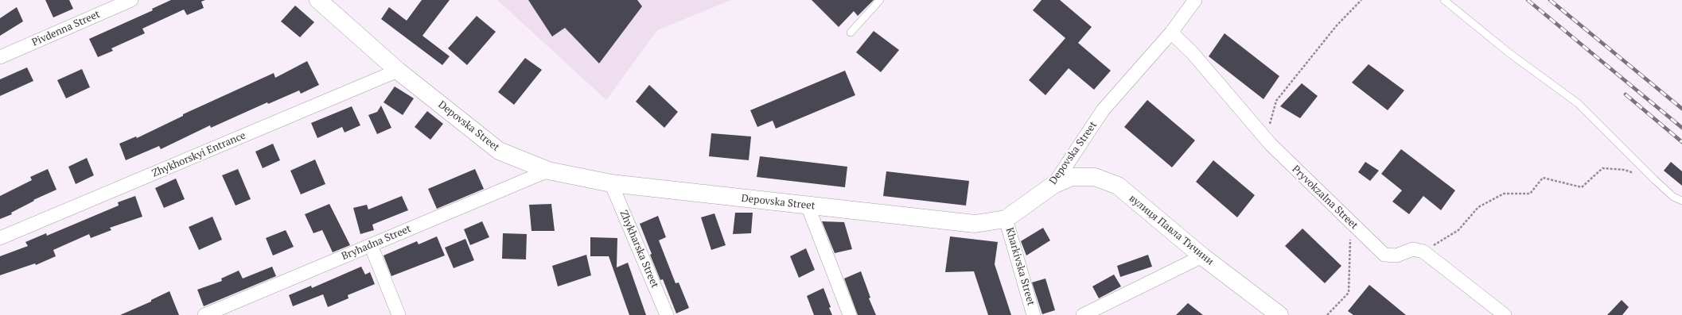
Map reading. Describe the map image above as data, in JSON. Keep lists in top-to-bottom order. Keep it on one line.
{"streets":{"main road":["Depovska Street","вулиця Павла Тичини"],"street":["Pivdenna Street","Zhykhorskyi Entrance","Pryvokzalna Street","Bryhadna Street","Zhykharska Street","Kharkivska Street"]},"crossings":[["Depovska Street","Zhykhorskyi Entrance"],["Depovska Street","Pryvokzalna Street"],["Depovska Street","вулиця Павла Тичини"],["Depovska Street","Bryhadna Street"],["Depovska Street","Zhykharska Street"],["Depovska Street","Kharkivska Street"]]}
